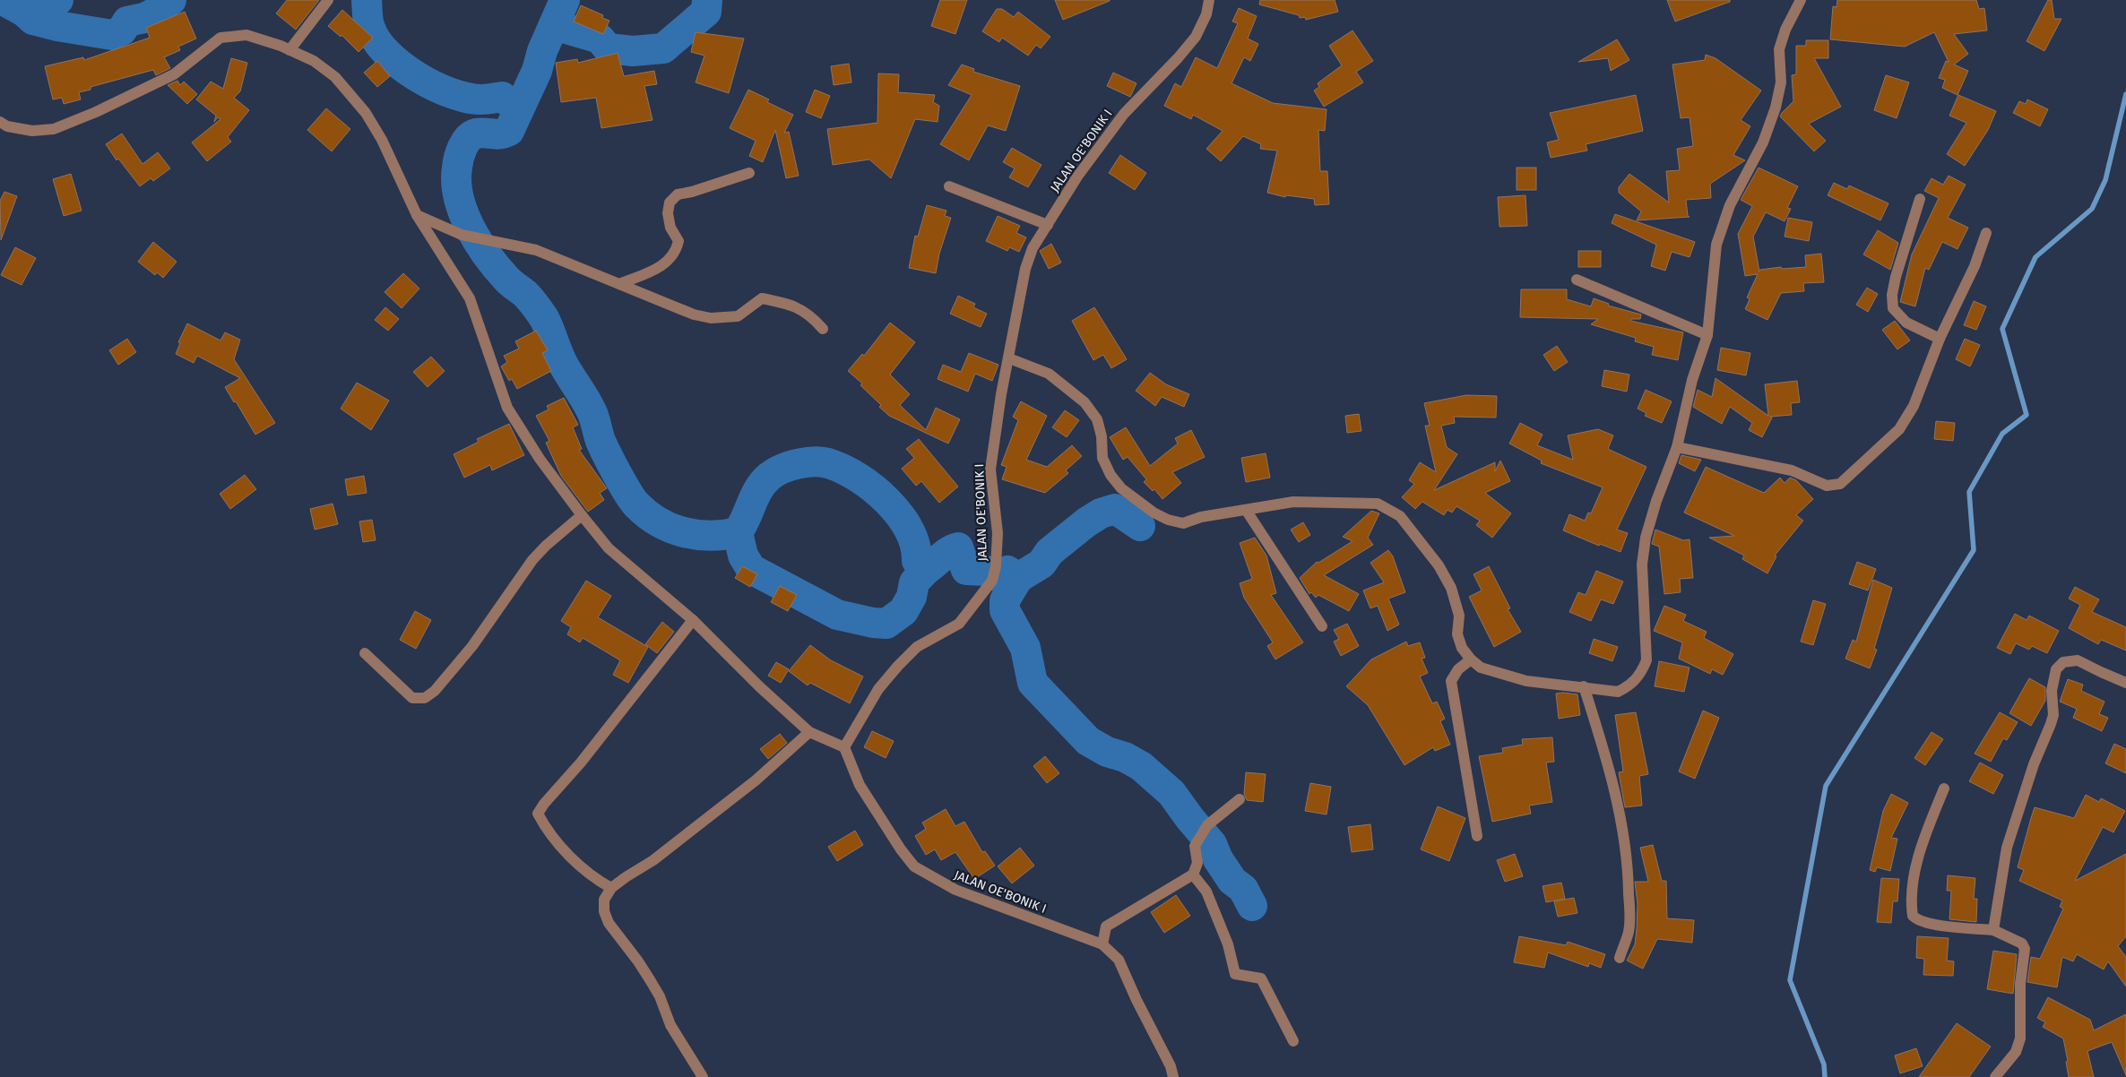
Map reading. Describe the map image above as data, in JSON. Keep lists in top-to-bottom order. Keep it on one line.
{"streets":{"street":["JALAN OE'BONIK I"]}}
